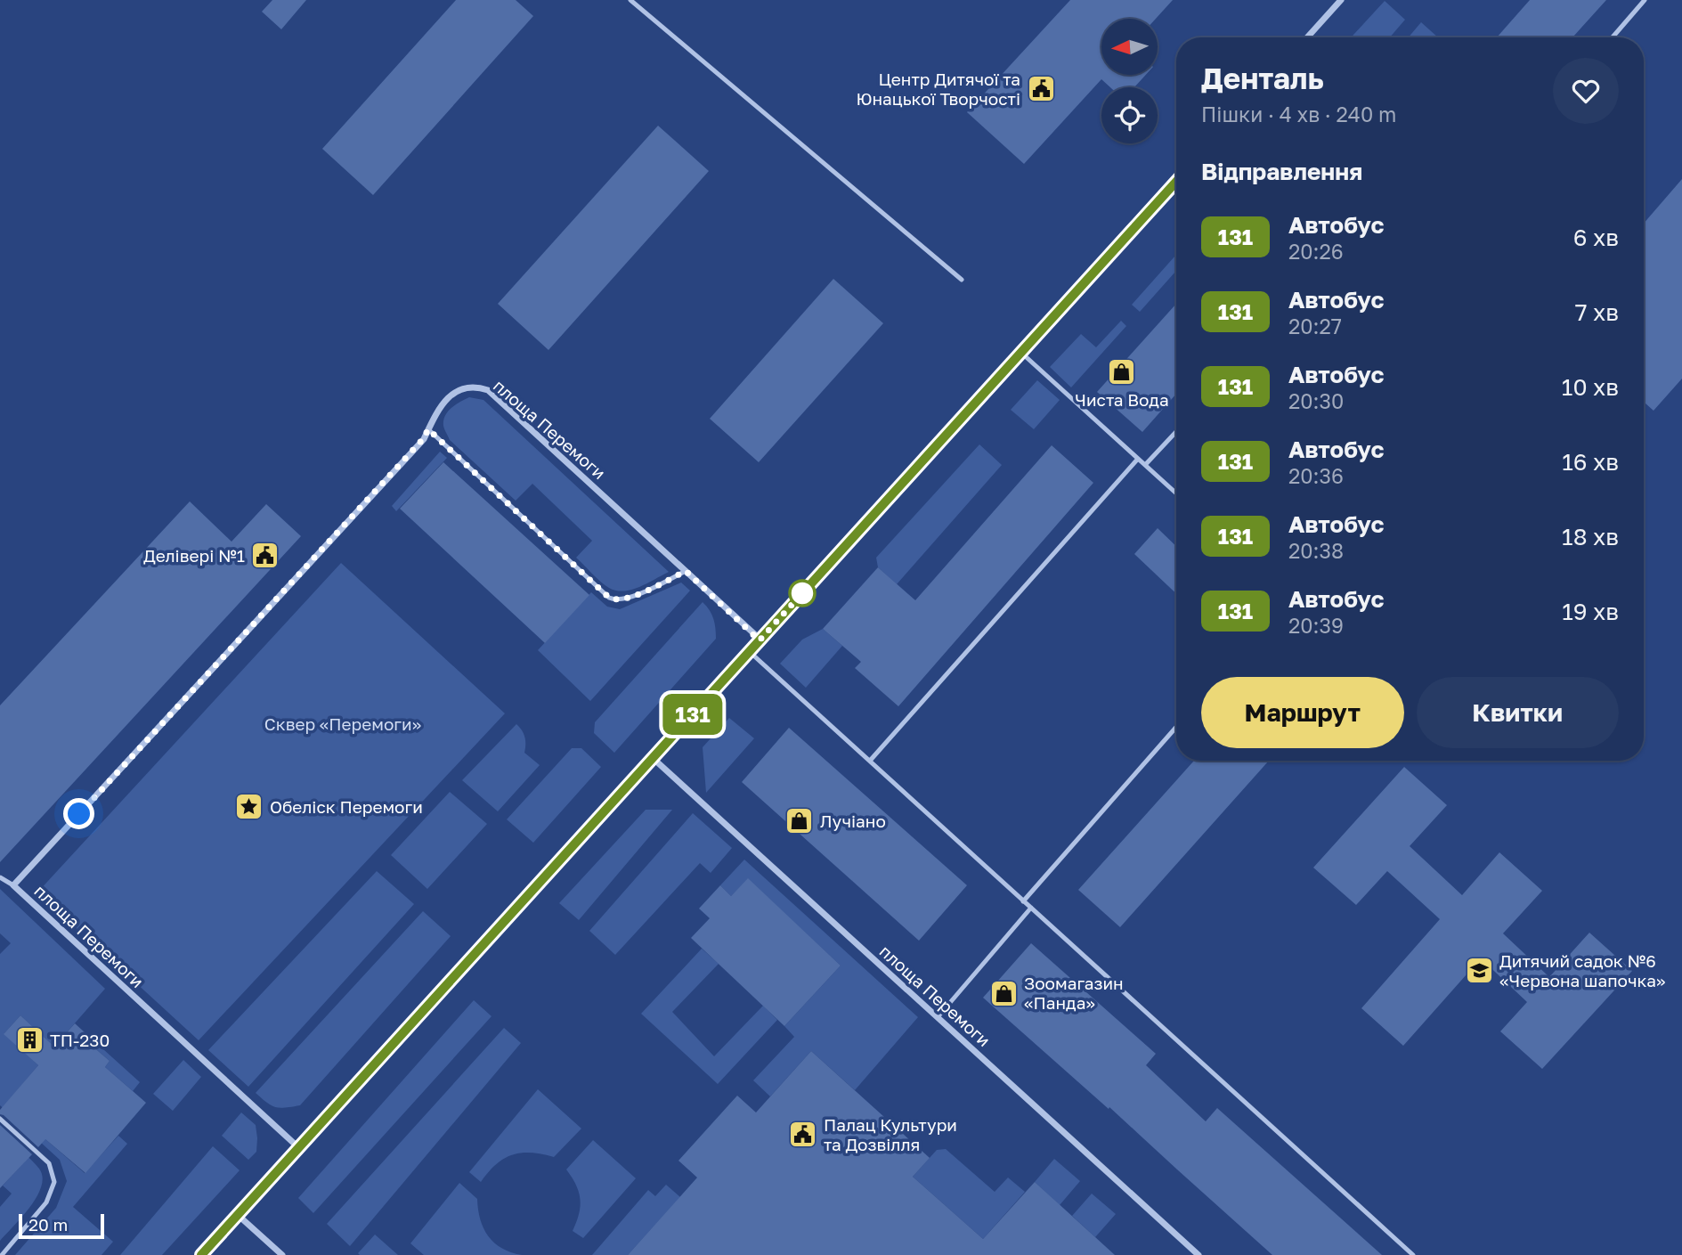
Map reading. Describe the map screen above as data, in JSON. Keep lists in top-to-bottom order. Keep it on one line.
{"streets":{"street":["площа Перемоги"]},"parks":["Сквер «Перемоги»"],"places":{"public building":["Центр Дитячої та Юнацької Творчості","Делівері №1","Палац Культури та Дозвілля"],"shop":["Чиста Вода","Лучіано","Зоомагазин «Панда»"],"place":["Обеліск Перемоги"],"school or university":["Дитячий садок №6 «Червона шапочка»"],"building":["ТП-230"]},"lines":["bus line 131"],"scale_bar":"20 m","north":"left","page":{"on_map":"131","heading":[["Денталь","Пішки · 4 хв · 240 m"],"Відправлення"],"list":[{"mark":"131","name":"Автобус","note":"20:26","value":"6 хв"},{"mark":"131","name":"Автобус","note":"20:27","value":"7 хв"},{"mark":"131","name":"Автобус","note":"20:30","value":"10 хв"},{"mark":"131","name":"Автобус","note":"20:36","value":"16 хв"},{"mark":"131","name":"Автобус","note":"20:38","value":"18 хв"},{"mark":"131","name":"Автобус","note":"20:39","value":"19 хв"}],"buttons":["Маршрут","Квитки"],"scale":"20 m"}}
